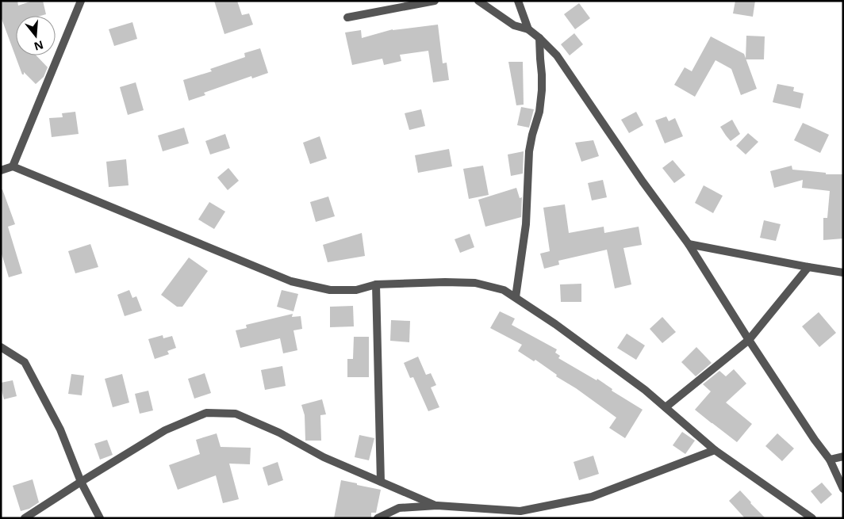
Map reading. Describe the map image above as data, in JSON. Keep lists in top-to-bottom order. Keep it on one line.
{"north":"bottom"}
